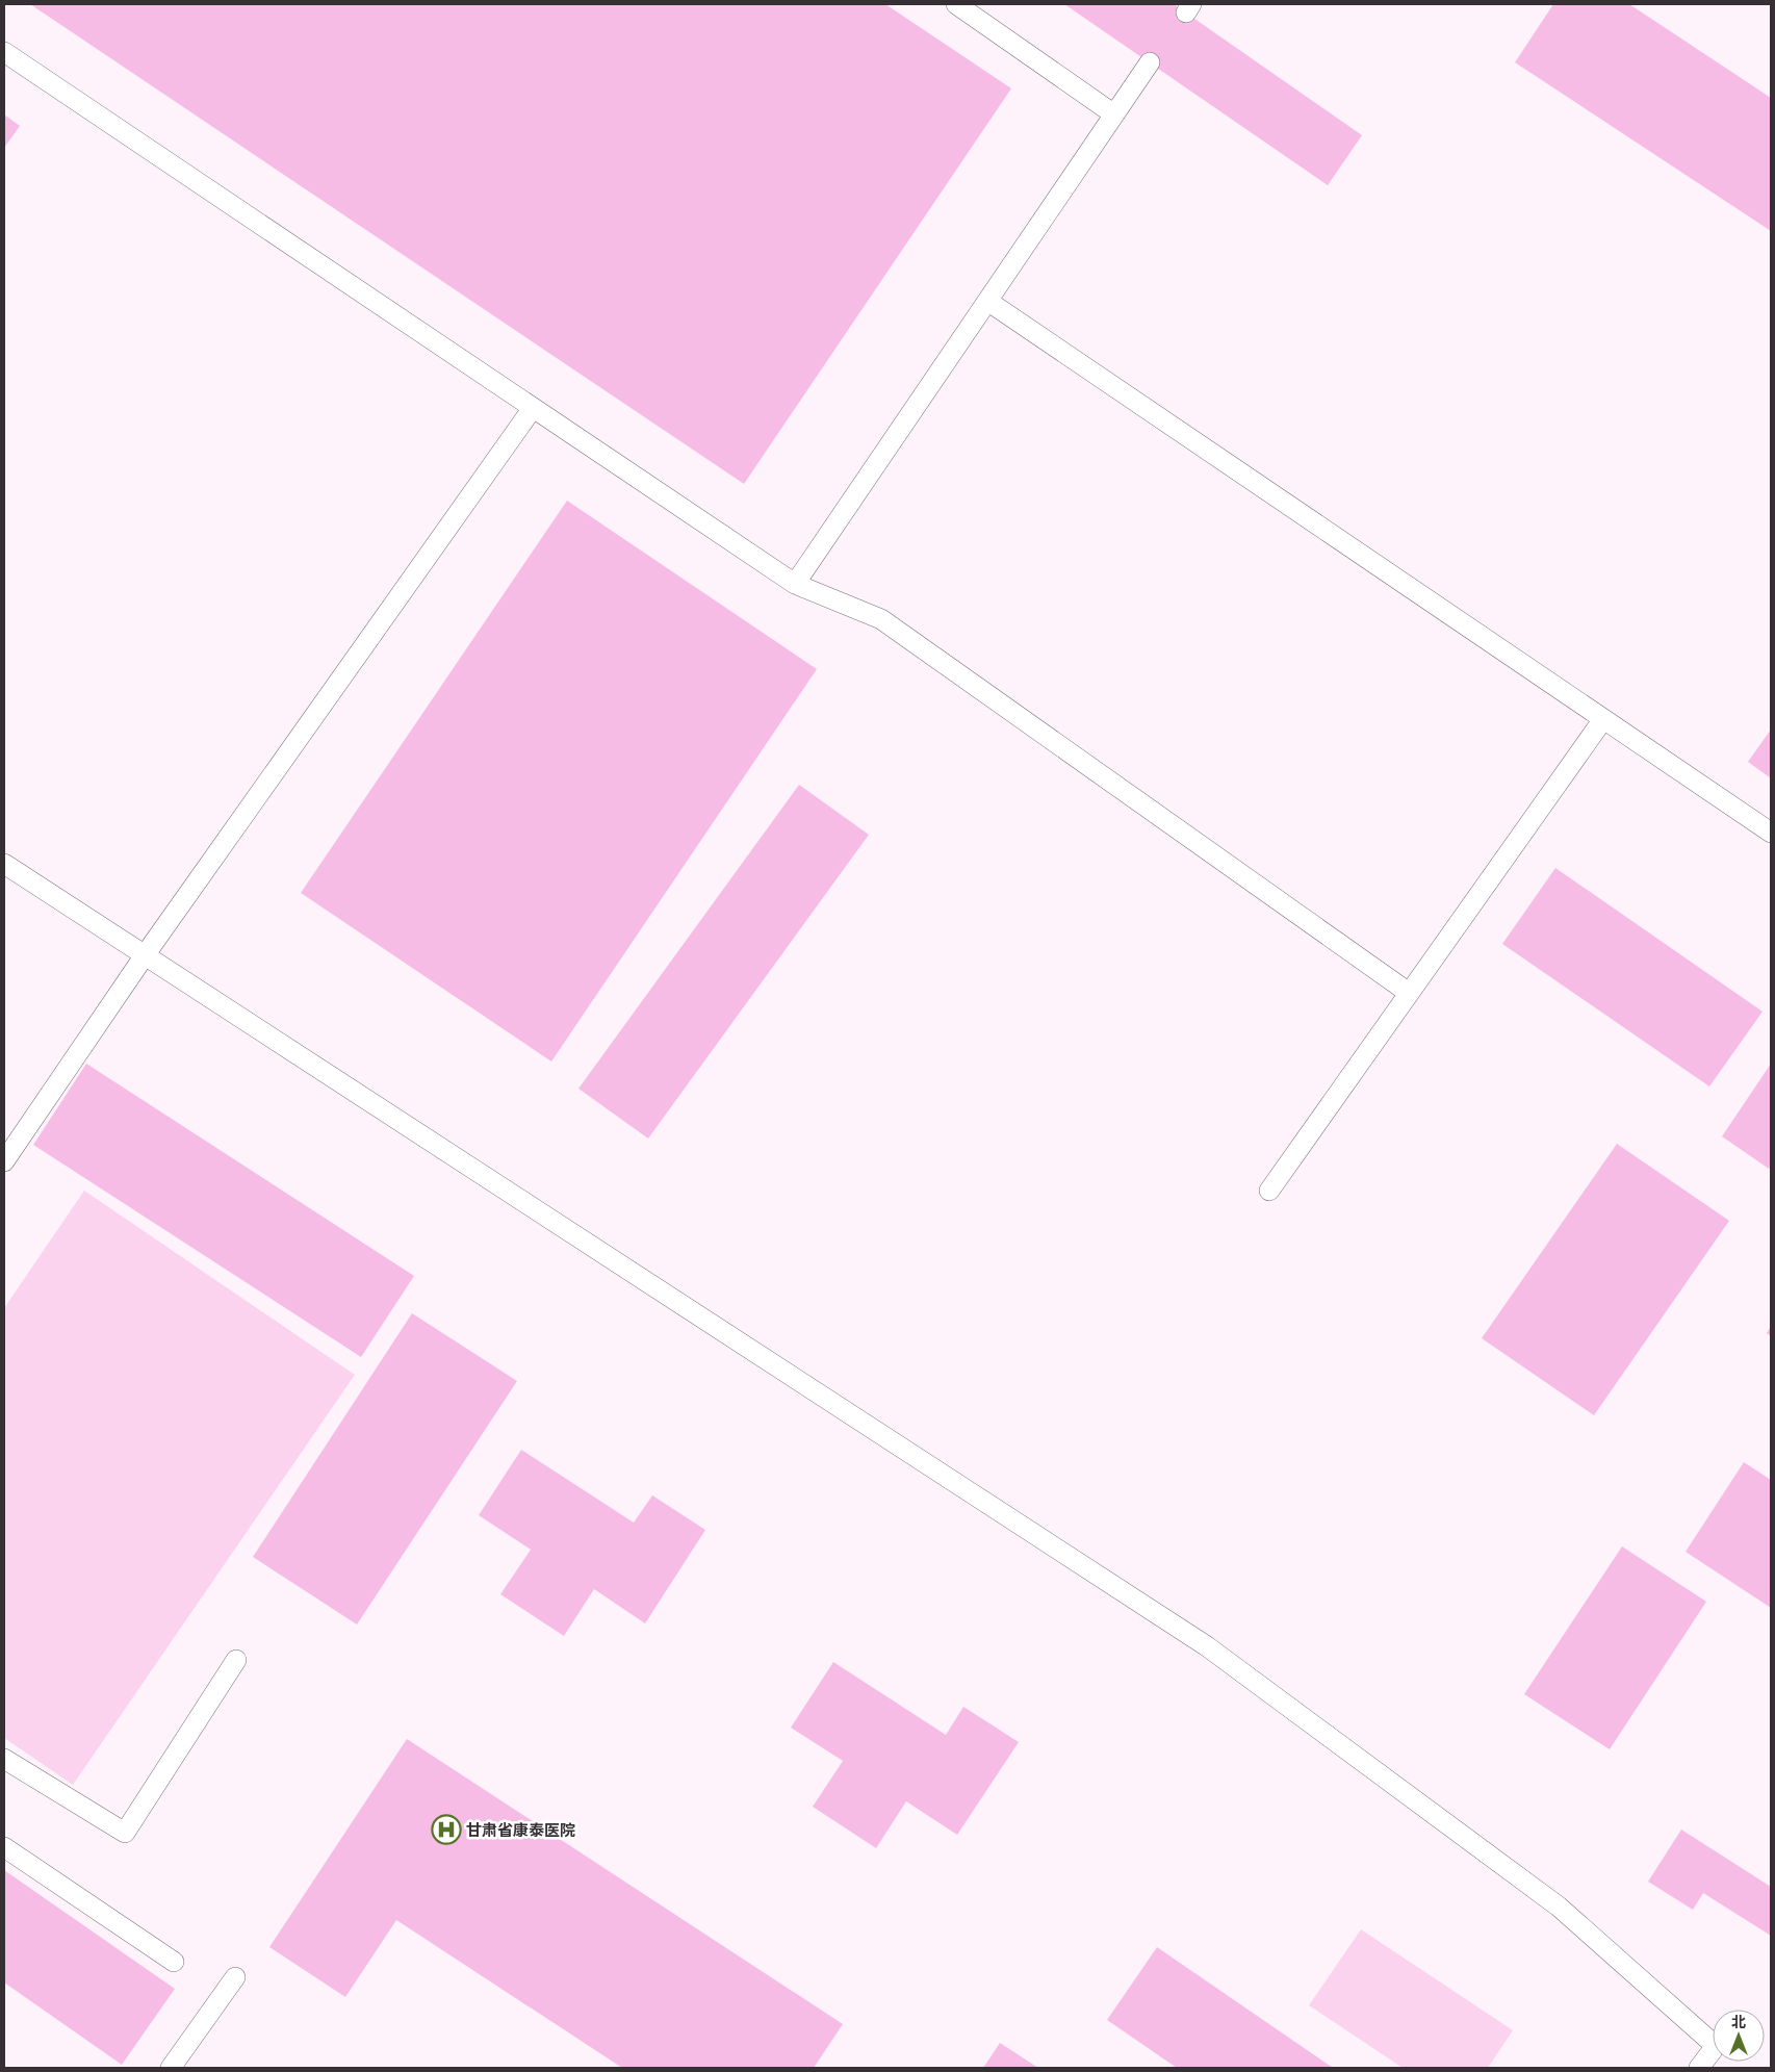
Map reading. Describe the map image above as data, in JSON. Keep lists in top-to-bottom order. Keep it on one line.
{"places":{"hospital":["甘肃省康泰医院"]},"north":"top"}
